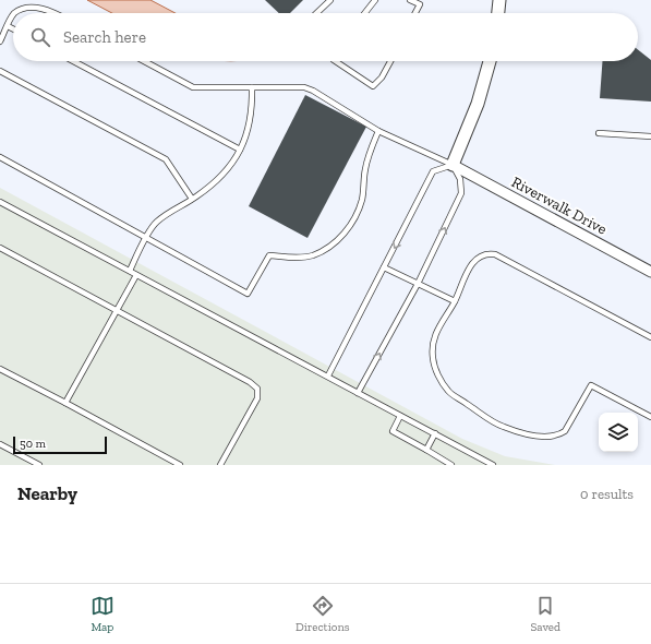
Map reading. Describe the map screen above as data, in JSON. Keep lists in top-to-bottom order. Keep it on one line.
{"streets":{"street":["Riverwalk Drive"]},"scale_bar":"50 m","page":{"search":"Search here","scale":"50 m","heading":["Nearby","0 results"],"nav":["Map","Directions","Saved"]}}
